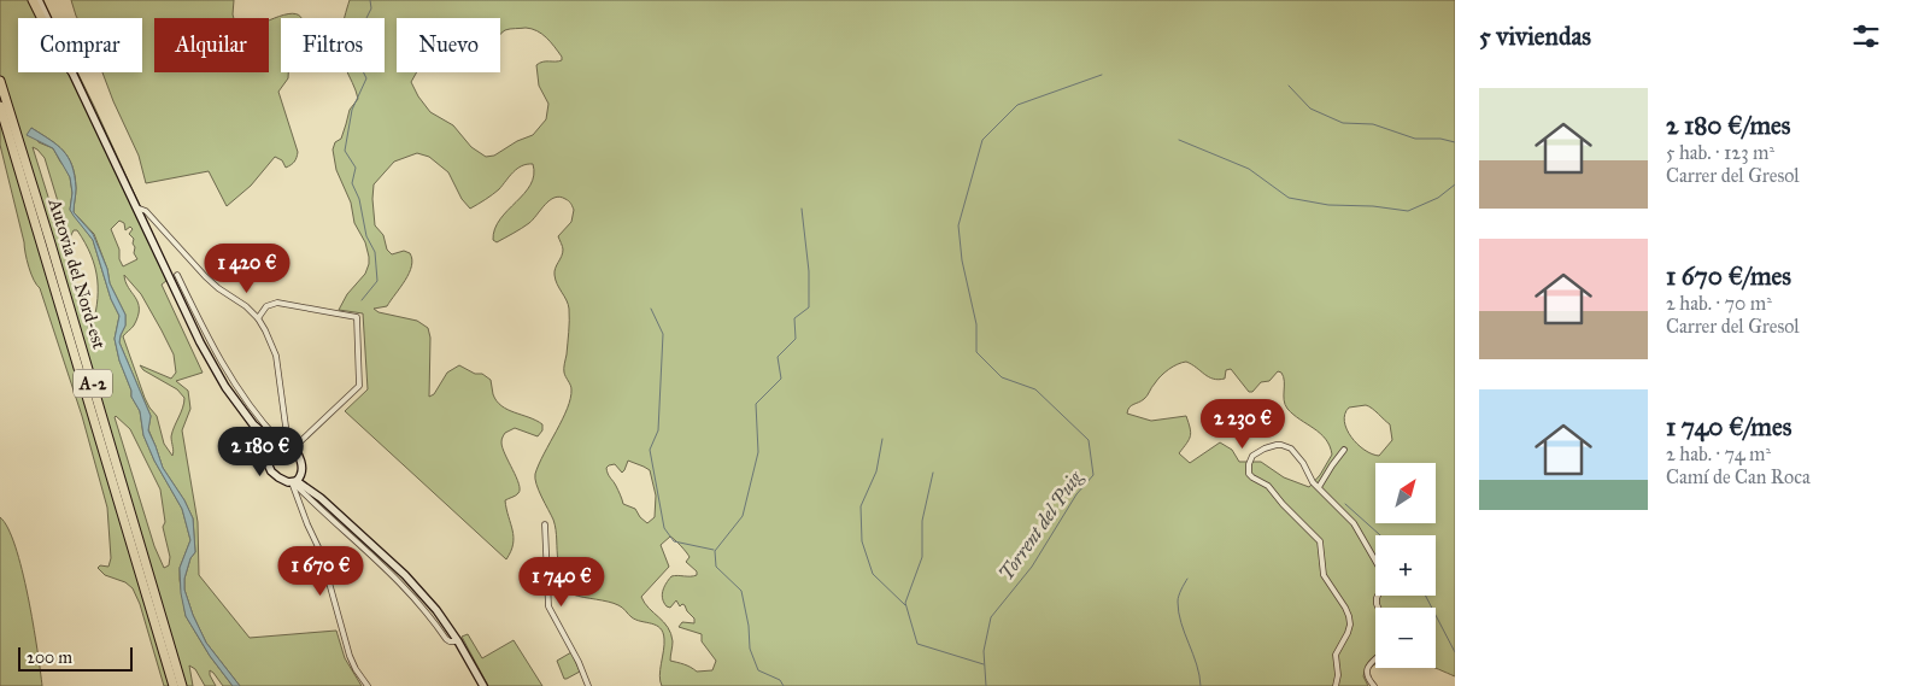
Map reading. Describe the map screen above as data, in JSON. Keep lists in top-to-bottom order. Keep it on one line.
{"streets":{"highway":["Autovia del Nord-est","A-2"]},"water":["Torrent del Puig"],"scale_bar":"200 m","north":"top right","page":{"heading":"5 viviendas","chip":["Comprar","Alquilar","Filtros","Nuevo"],"list":[{"name":"2 180 €/mes","note":"5 hab. · 123 m² · Carrer del Gresol"},{"name":"1 670 €/mes","note":"2 hab. · 70 m² · Carrer del Gresol"},{"name":"1 740 €/mes","note":"2 hab. · 74 m² · Camí de Can Roca"}],"price":["1 420 €","2 230 €","2 180 €","1 670 €","1 740 €"],"map_buttons":["+","−"],"scale":"200 m"}}
